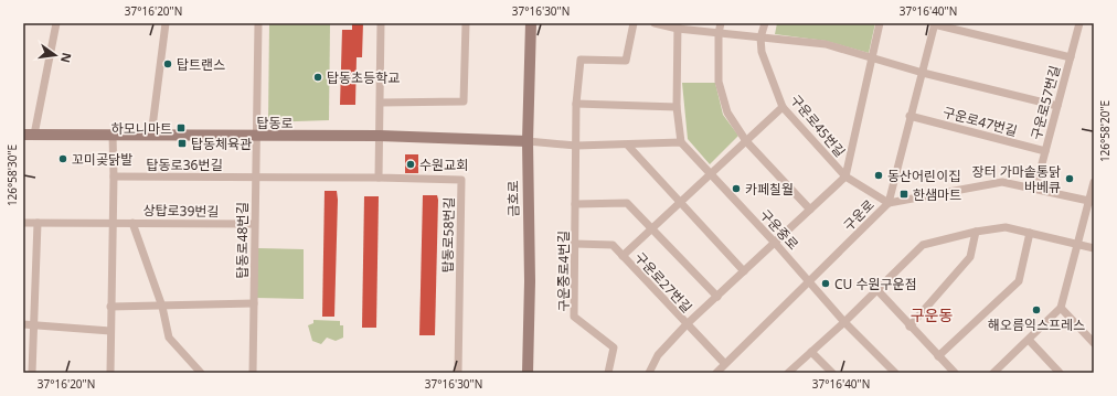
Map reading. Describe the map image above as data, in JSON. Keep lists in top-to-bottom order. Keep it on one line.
{"streets":{"street":["구운로57번길","구운로47번길","탑동로","구운로45번길","탑동로36번길","금호로","상탑로39번길","구운로","구운중로","탑동로58번길","탑동로48번길","구운중로4번길","구운로27번길"]},"crossings":[["구운로57번길","구운로47번길"],["구운로57번길","구운로"],["탑동로","금호로"],["탑동로","탑동로48번길"],["구운로45번길","구운로"],["탑동로36번길","탑동로58번길"],["탑동로36번길","탑동로48번길"],["상탑로39번길","탑동로48번길"],["구운로","구운중로"],["구운로","구운로27번길"],["탑동로58번길","탑동로48번길"],["구운중로4번길","구운로27번길"]],"districts":["구운동"],"places":{"other":["탑트랜스","탑동초등학교","꼬미곶닭발","수원교회","동산어린이집","장터 가마솥통닭 바베큐","카페칠월","CU 수원구운점","해오름익스프레스"],"transit":["하모니마트","탑동체육관","한샘마트"]},"north":"right","coordinates":["37°16'20\"N","37°16'30\"N","37°16'40\"N","126°58'20\"E","126°58'30\"E"]}
